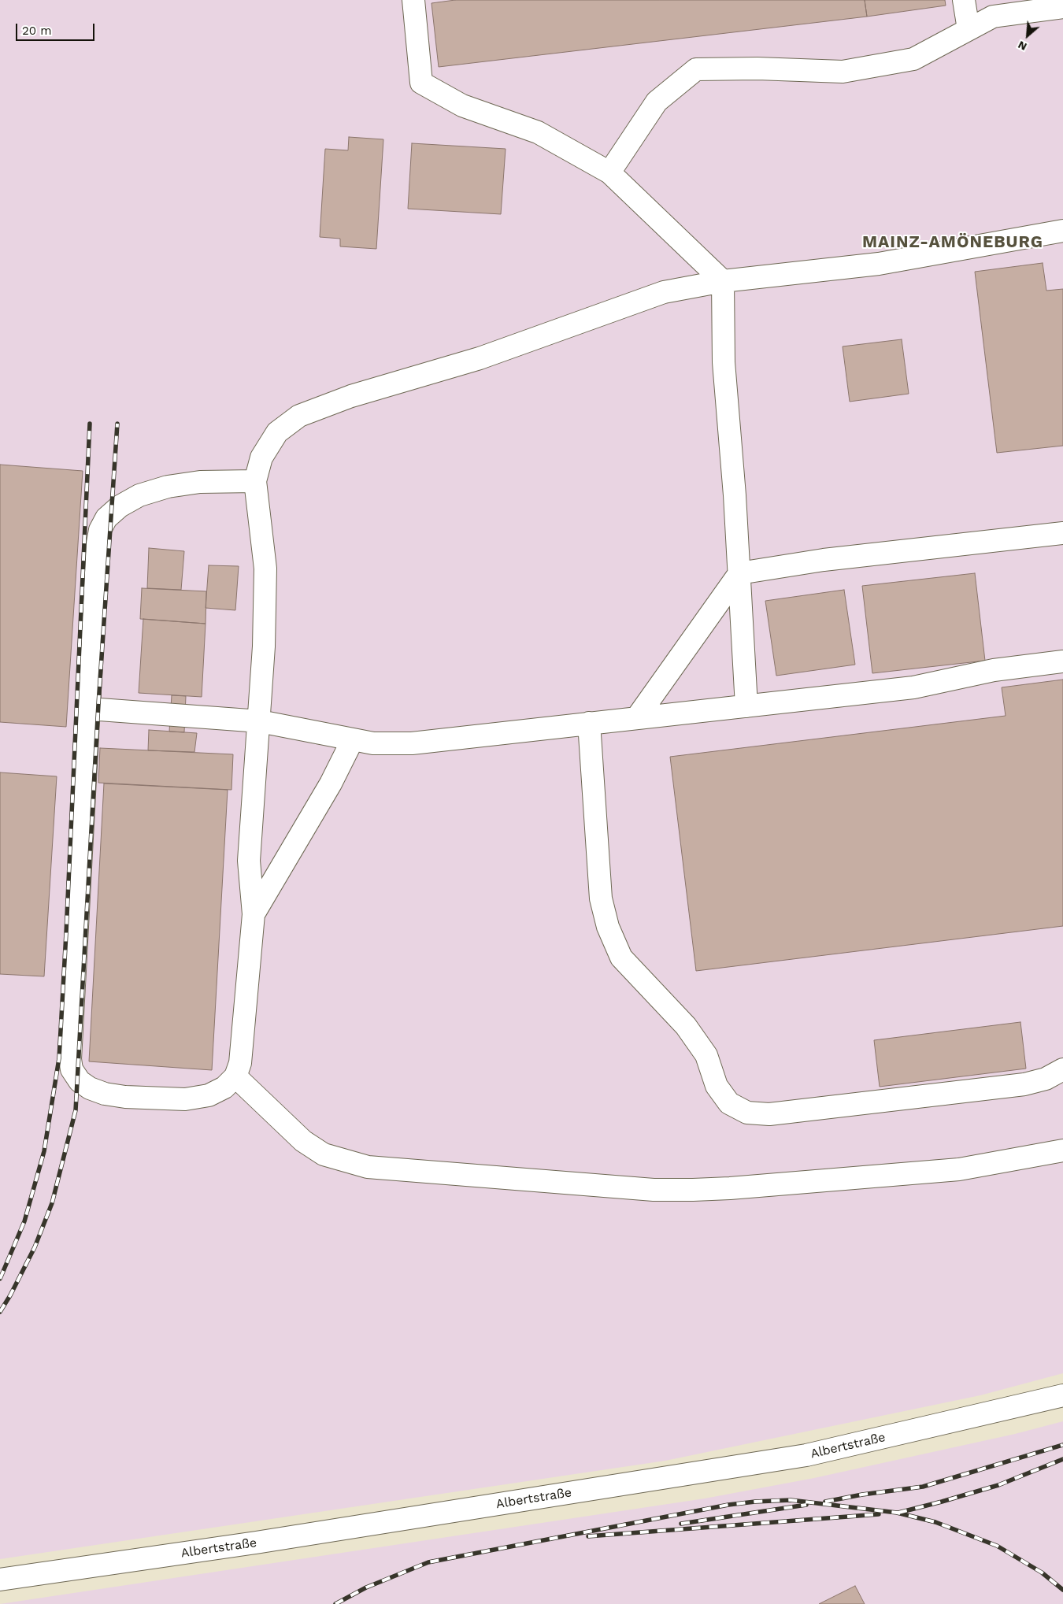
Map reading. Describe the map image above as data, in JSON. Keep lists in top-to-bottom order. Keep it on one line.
{"streets":{"street":["Albertstraße"]},"districts":["MAINZ-AMÖNEBURG"],"scale_bar":"20 m","north":"bottom left"}
